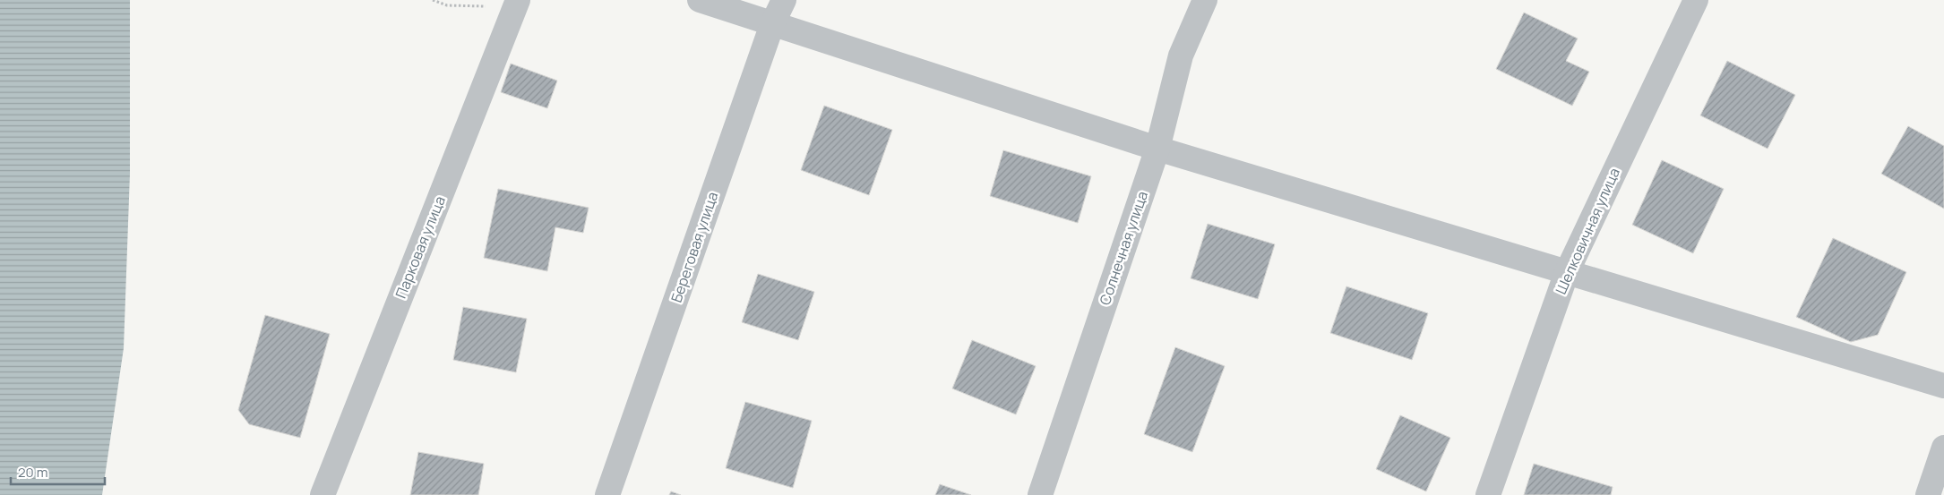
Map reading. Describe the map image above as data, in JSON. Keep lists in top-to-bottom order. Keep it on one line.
{"streets":{"street":["Шелковичная улица","Парковая улица","Береговая улица","Солнечная улица"]},"scale_bar":"20 m"}
